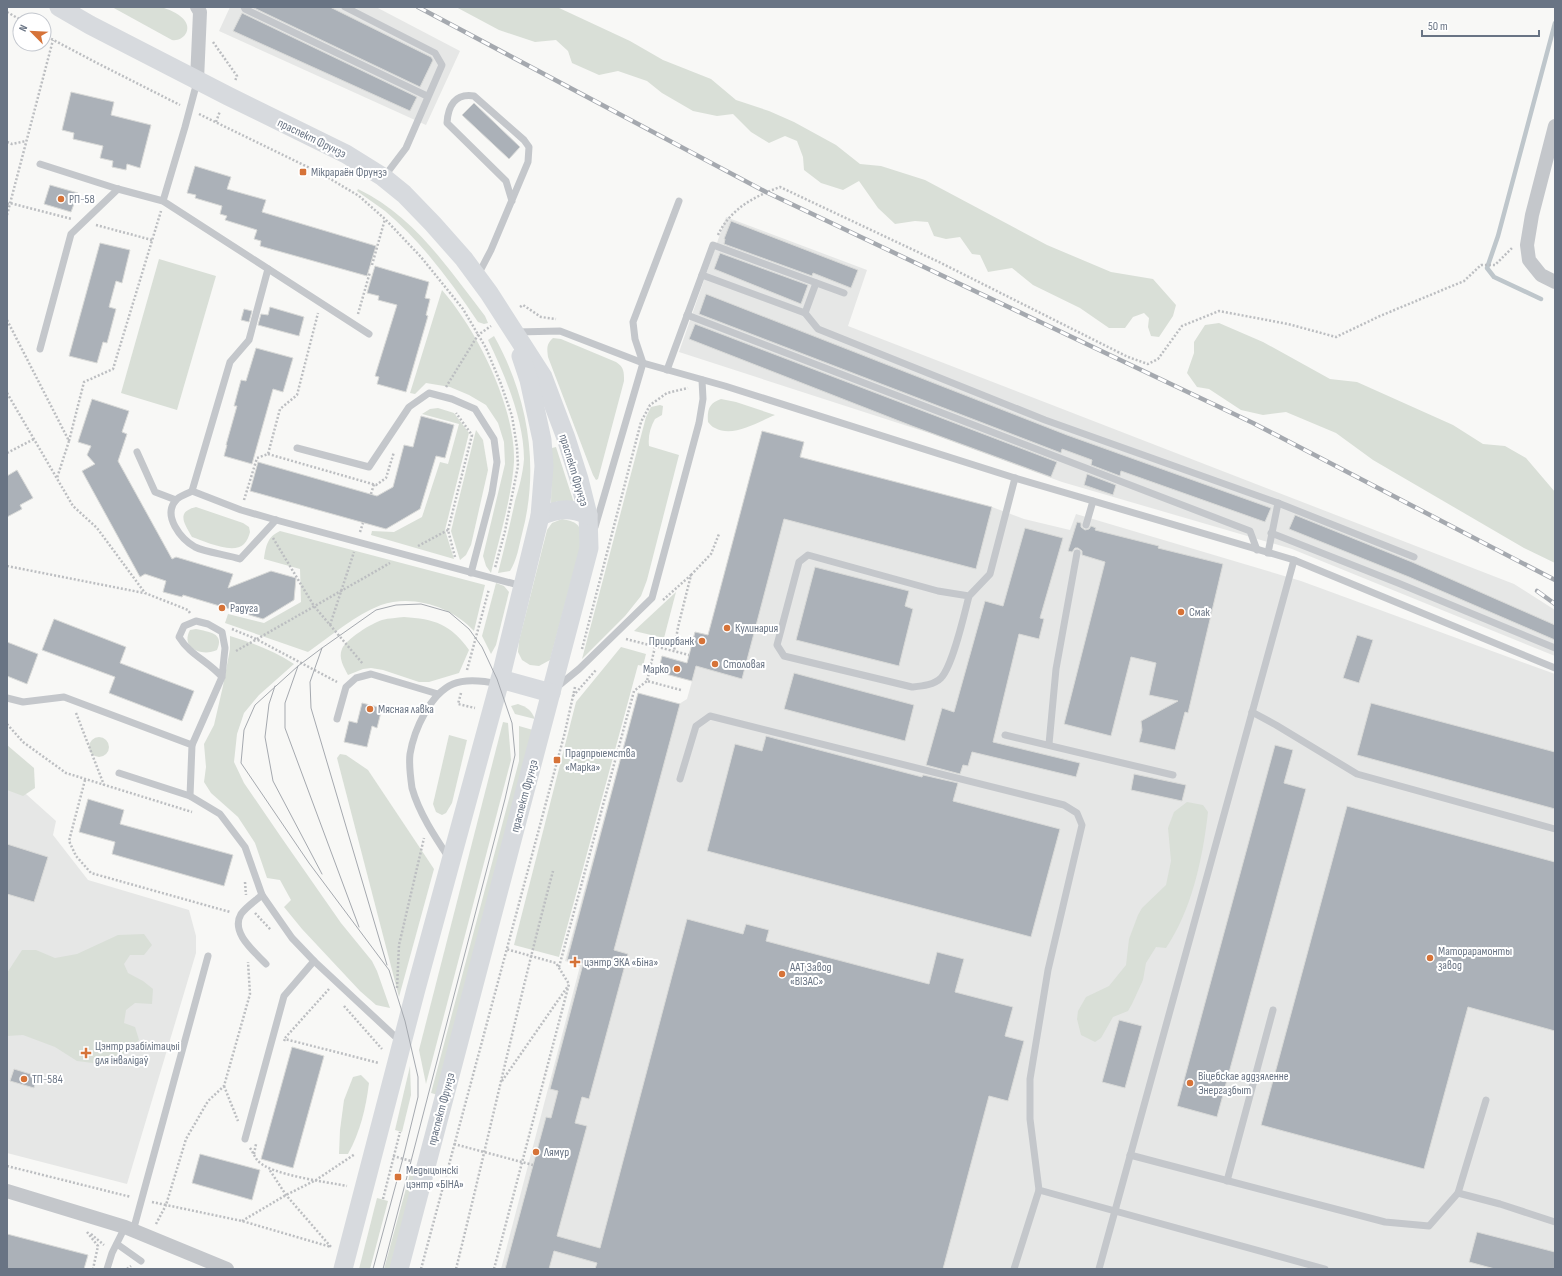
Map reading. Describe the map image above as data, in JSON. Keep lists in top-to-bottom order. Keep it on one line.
{"streets":{"main road":["праспект Фрунзэ"]},"places":{"transit":["Мікрараён Фрунзэ","Прадпрыемства «Марка»","Медыцынскі цэнтр «БІНА»"],"other":["РП-58","Радуга","Смак","Кулинария","Приорбанк","Столовая","Марко","Мясная лавка","Маторарамонты завод","ААТ Завод «ВІЗАС»","ТП-584","Віцебскае аддзяленне Энергазбыт","Лямур"],"health":["цэнтр ЭКА «Біна»","Цэнтр рэабілітацыі для інвалідаў"]},"scale_bar":"50 m","north":"top left"}
